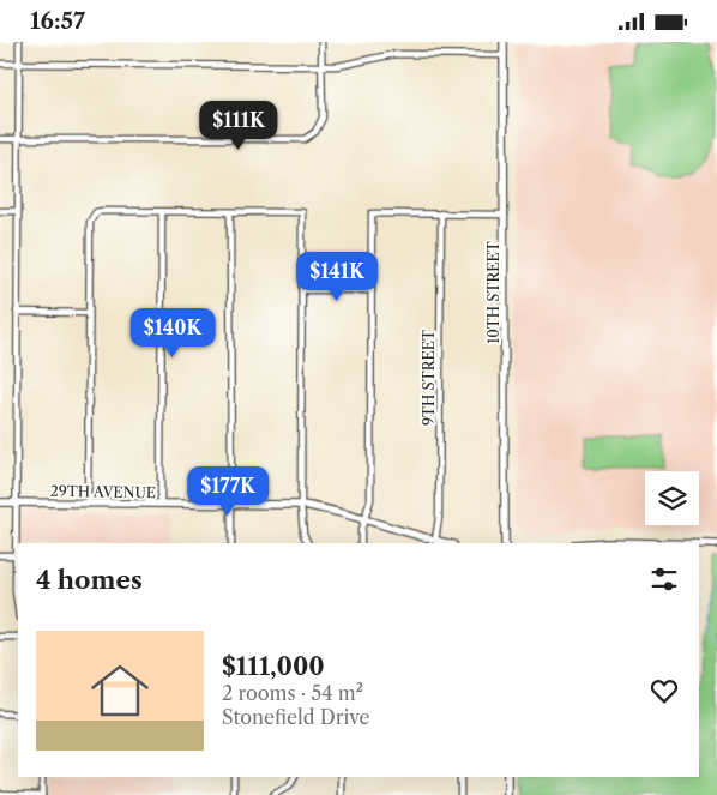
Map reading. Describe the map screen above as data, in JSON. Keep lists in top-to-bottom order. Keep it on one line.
{"streets":{"street":["10TH STREET","9TH STREET","29TH AVENUE"]},"crossings":[["9TH STREET","29TH AVENUE"]],"page":{"status":"16:57","price":["$111K","$141K","$140K","$177K"],"heading":"4 homes","list":[{"name":"$111,000","note":"2 rooms · 54 m² · Stonefield Drive"}]}}
